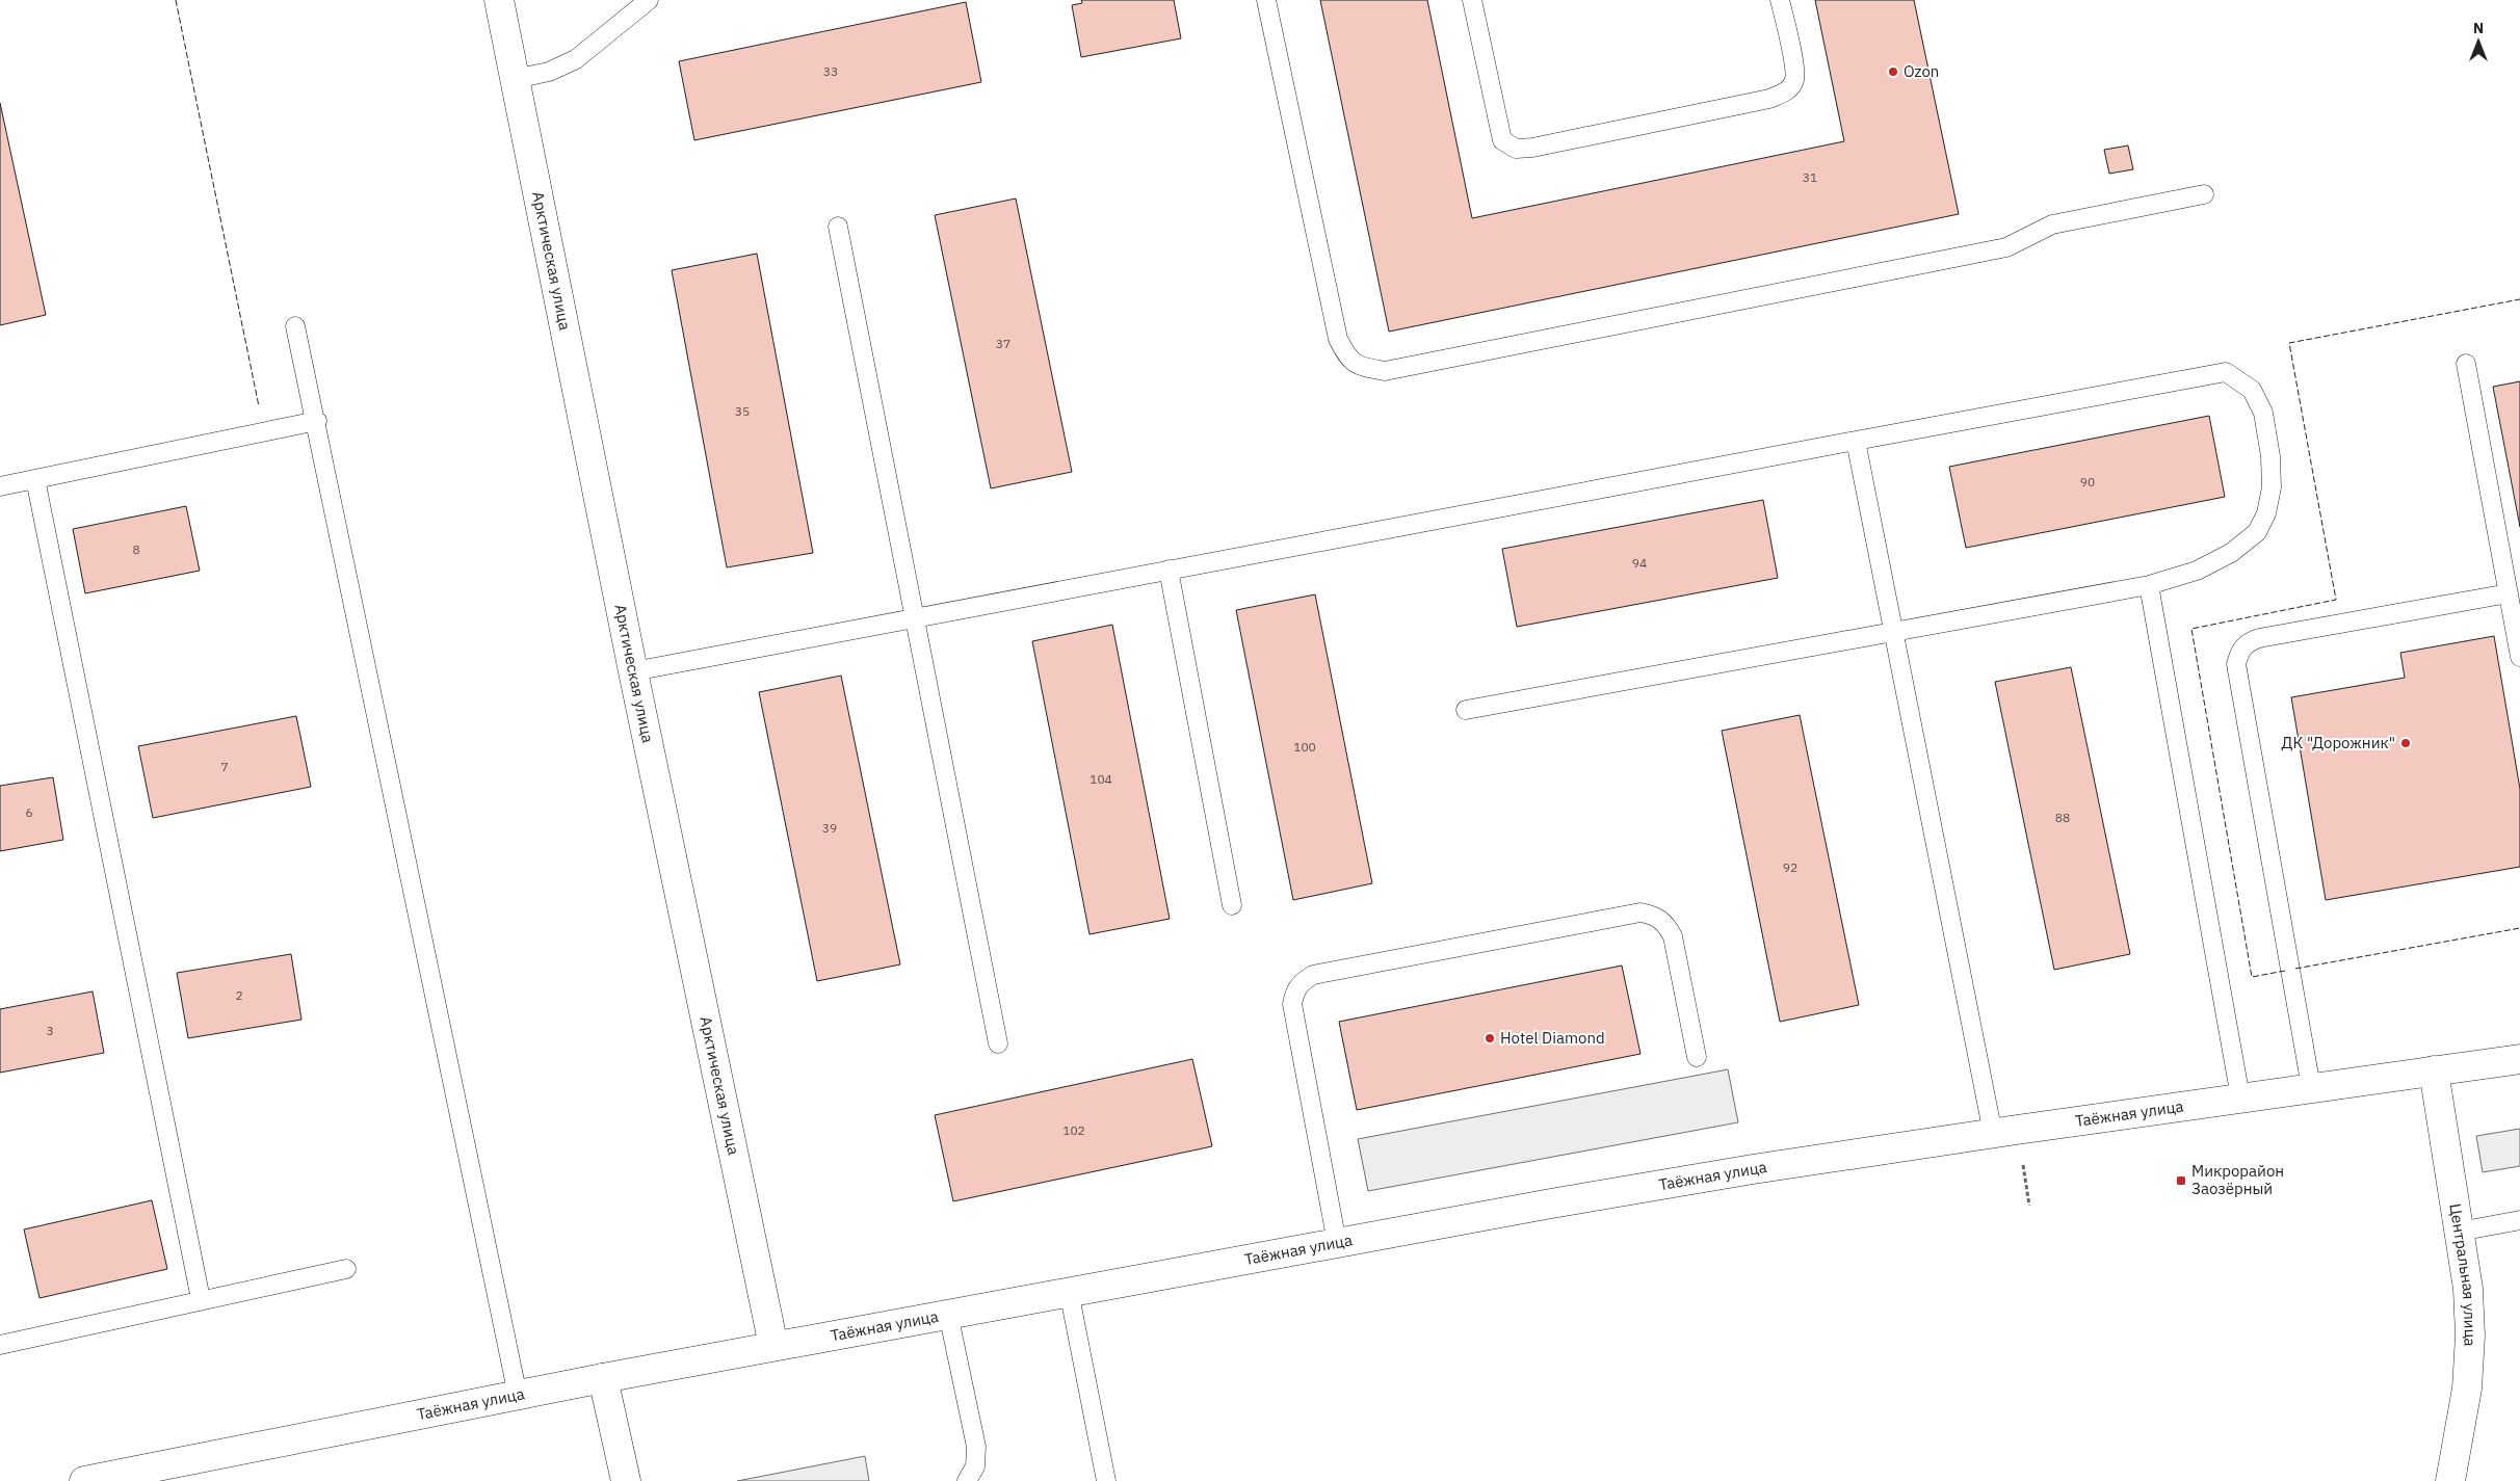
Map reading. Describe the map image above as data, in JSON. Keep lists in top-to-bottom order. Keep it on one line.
{"streets":{"street":["Арктическая улица","Таёжная улица","Центральная улица"]},"crossings":[["Арктическая улица","Таёжная улица"],["Таёжная улица","Центральная улица"]],"places":{"other":["Ozon","ДК \"Дорожник\"","Hotel Diamond"],"transit":["Микрорайон Заозёрный"]},"house_numbers":["33","31","37","35","90","8","94","100","7","104","6","88","39","92","2","3","102"],"north":"top"}
